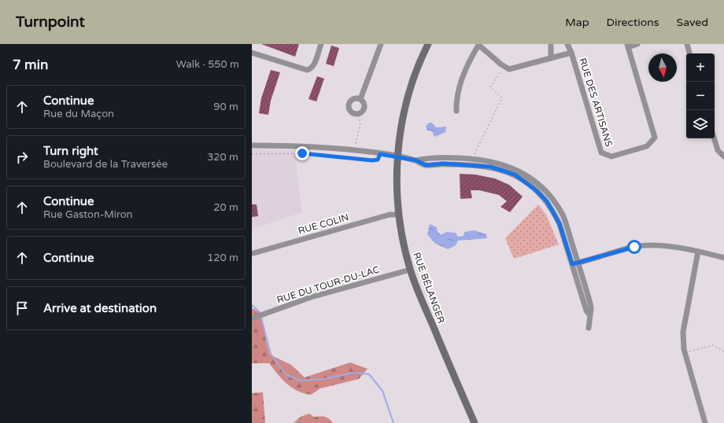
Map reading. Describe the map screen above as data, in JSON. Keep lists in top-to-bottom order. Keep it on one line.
{"streets":{"street":["RUE DES ARTISANS","RUE COLIN","RUE DU TOUR-DU-LAC","RUE BÉLANGER"]},"crossings":[["RUE COLIN","RUE BÉLANGER"],["RUE DU TOUR-DU-LAC","RUE BÉLANGER"]],"north":"bottom","page":{"header":"Turnpoint","nav":["Map","Directions","Saved"],"heading":["7 min","Walk · 550 m"],"map_buttons":["+","−"],"list":[["Continue","Rue du Maçon","90 m"],["Turn right","Boulevard de la Traversée","320 m"],["Continue","Rue Gaston-Miron","20 m"],["Continue","120 m"],"Arrive at destination"]}}
